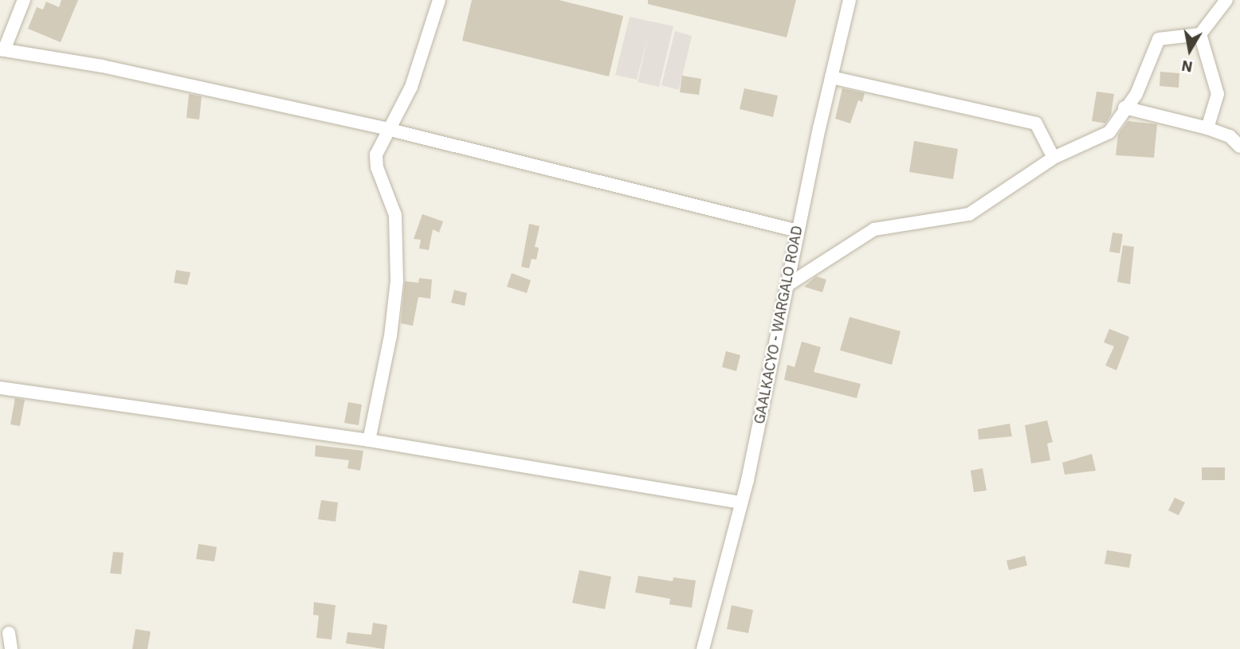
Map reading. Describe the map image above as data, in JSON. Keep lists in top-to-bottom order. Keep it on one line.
{"streets":{"street":["GAALKACYO - WARGALO ROAD"]},"north":"bottom"}
